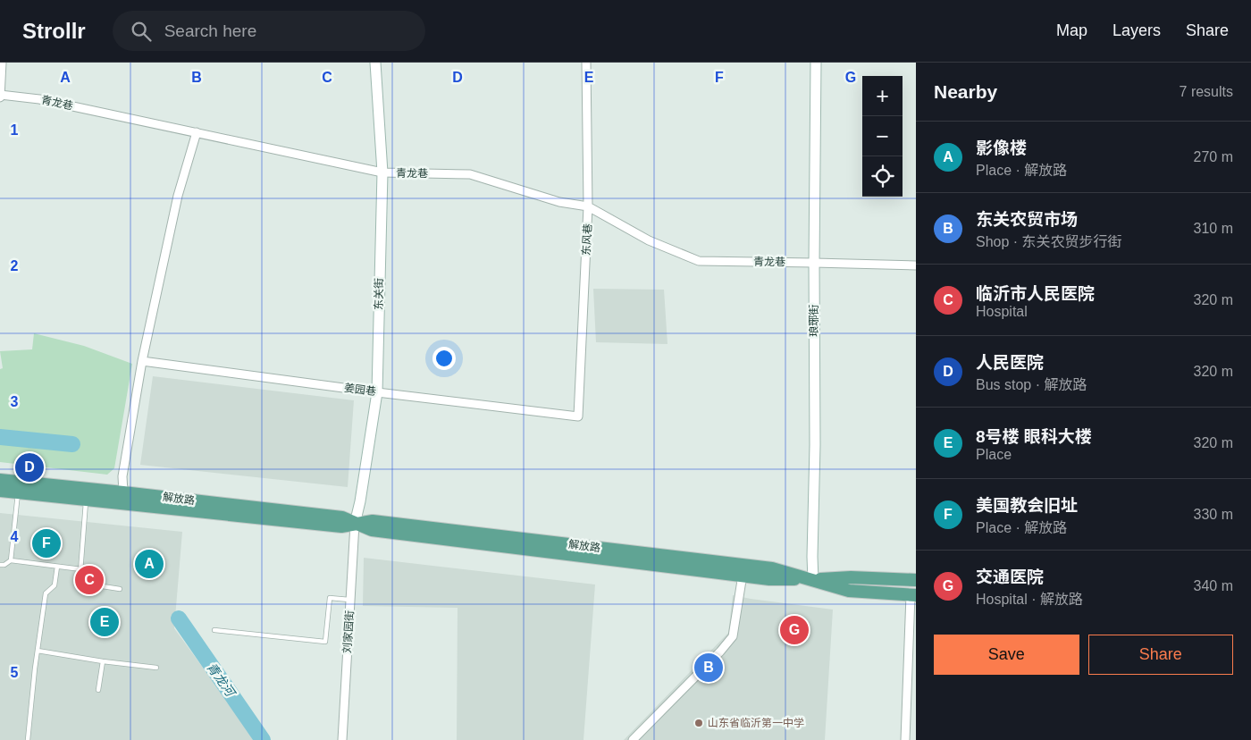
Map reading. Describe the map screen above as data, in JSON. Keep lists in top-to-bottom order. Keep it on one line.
{"streets":{"main road":["解放路"],"street":["青龙巷","东风巷","东关街","琅琊街","姜园巷","刘家园街"]},"crossings":[["青龙巷","东风巷"],["青龙巷","东关街"],["青龙巷","琅琊街"],["东风巷","姜园巷"],["东关街","姜园巷"],["东关街","解放路"],["东关街","刘家园街"],["琅琊街","解放路"],["解放路","刘家园街"]],"water":["青龙河"],"places":["山东省临沂第一中学"],"page":{"header":"Strollr","search":"Search here","nav":["Map","Layers","Share"],"heading":["Nearby","7 results"],"map_buttons":["+","−"],"list":[{"mark":"A","name":"影像楼","note":"Place · 解放路","value":"270 m"},{"mark":"B","name":"东关农贸市场","note":"Shop · 东关农贸步行街","value":"310 m"},{"mark":"C","name":"临沂市人民医院","note":"Hospital","value":"320 m"},{"mark":"D","name":"人民医院","note":"Bus stop · 解放路","value":"320 m"},{"mark":"E","name":"8号楼 眼科大楼","note":"Place","value":"320 m"},{"mark":"F","name":"美国教会旧址","note":"Place · 解放路","value":"330 m"},{"mark":"G","name":"交通医院","note":"Hospital · 解放路","value":"340 m"}],"pins":["D","F","A","C","E","G","B"],"buttons":["Save","Share"]},"grid":{"columns":["A","B","C","D","E","F","G"],"rows":["1","2","3","4","5"]}}
